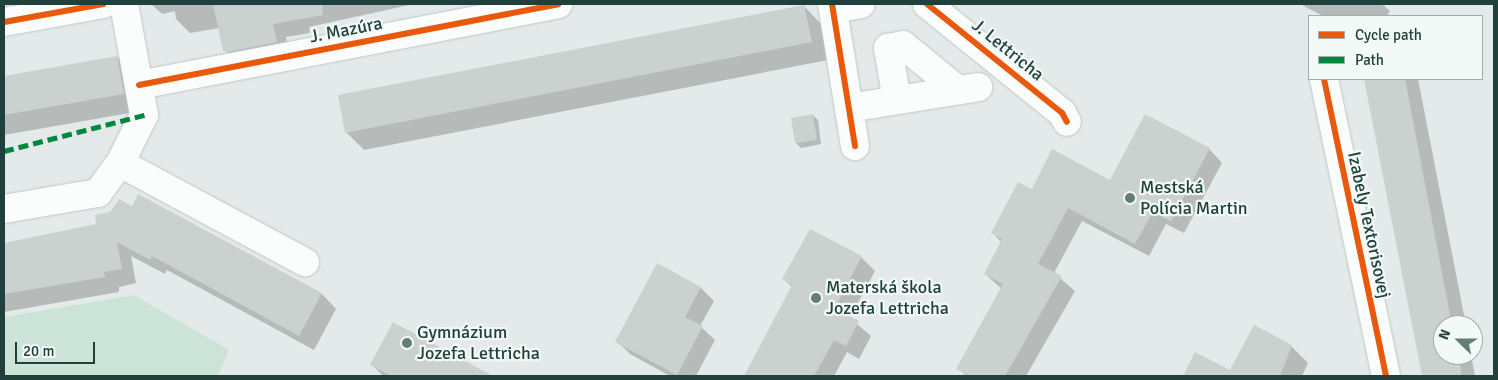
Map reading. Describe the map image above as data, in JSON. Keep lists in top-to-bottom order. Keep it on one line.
{"streets":{"street":["J. Mazúra","J. Lettricha","Izabely Textorisovej"]},"places":["Mestská Polícia Martin","Materská škola Jozefa Lettricha","Gymnázium Jozefa Lettricha"],"legend":["Cycle path","Path"],"scale_bar":"20 m","north":"left"}
